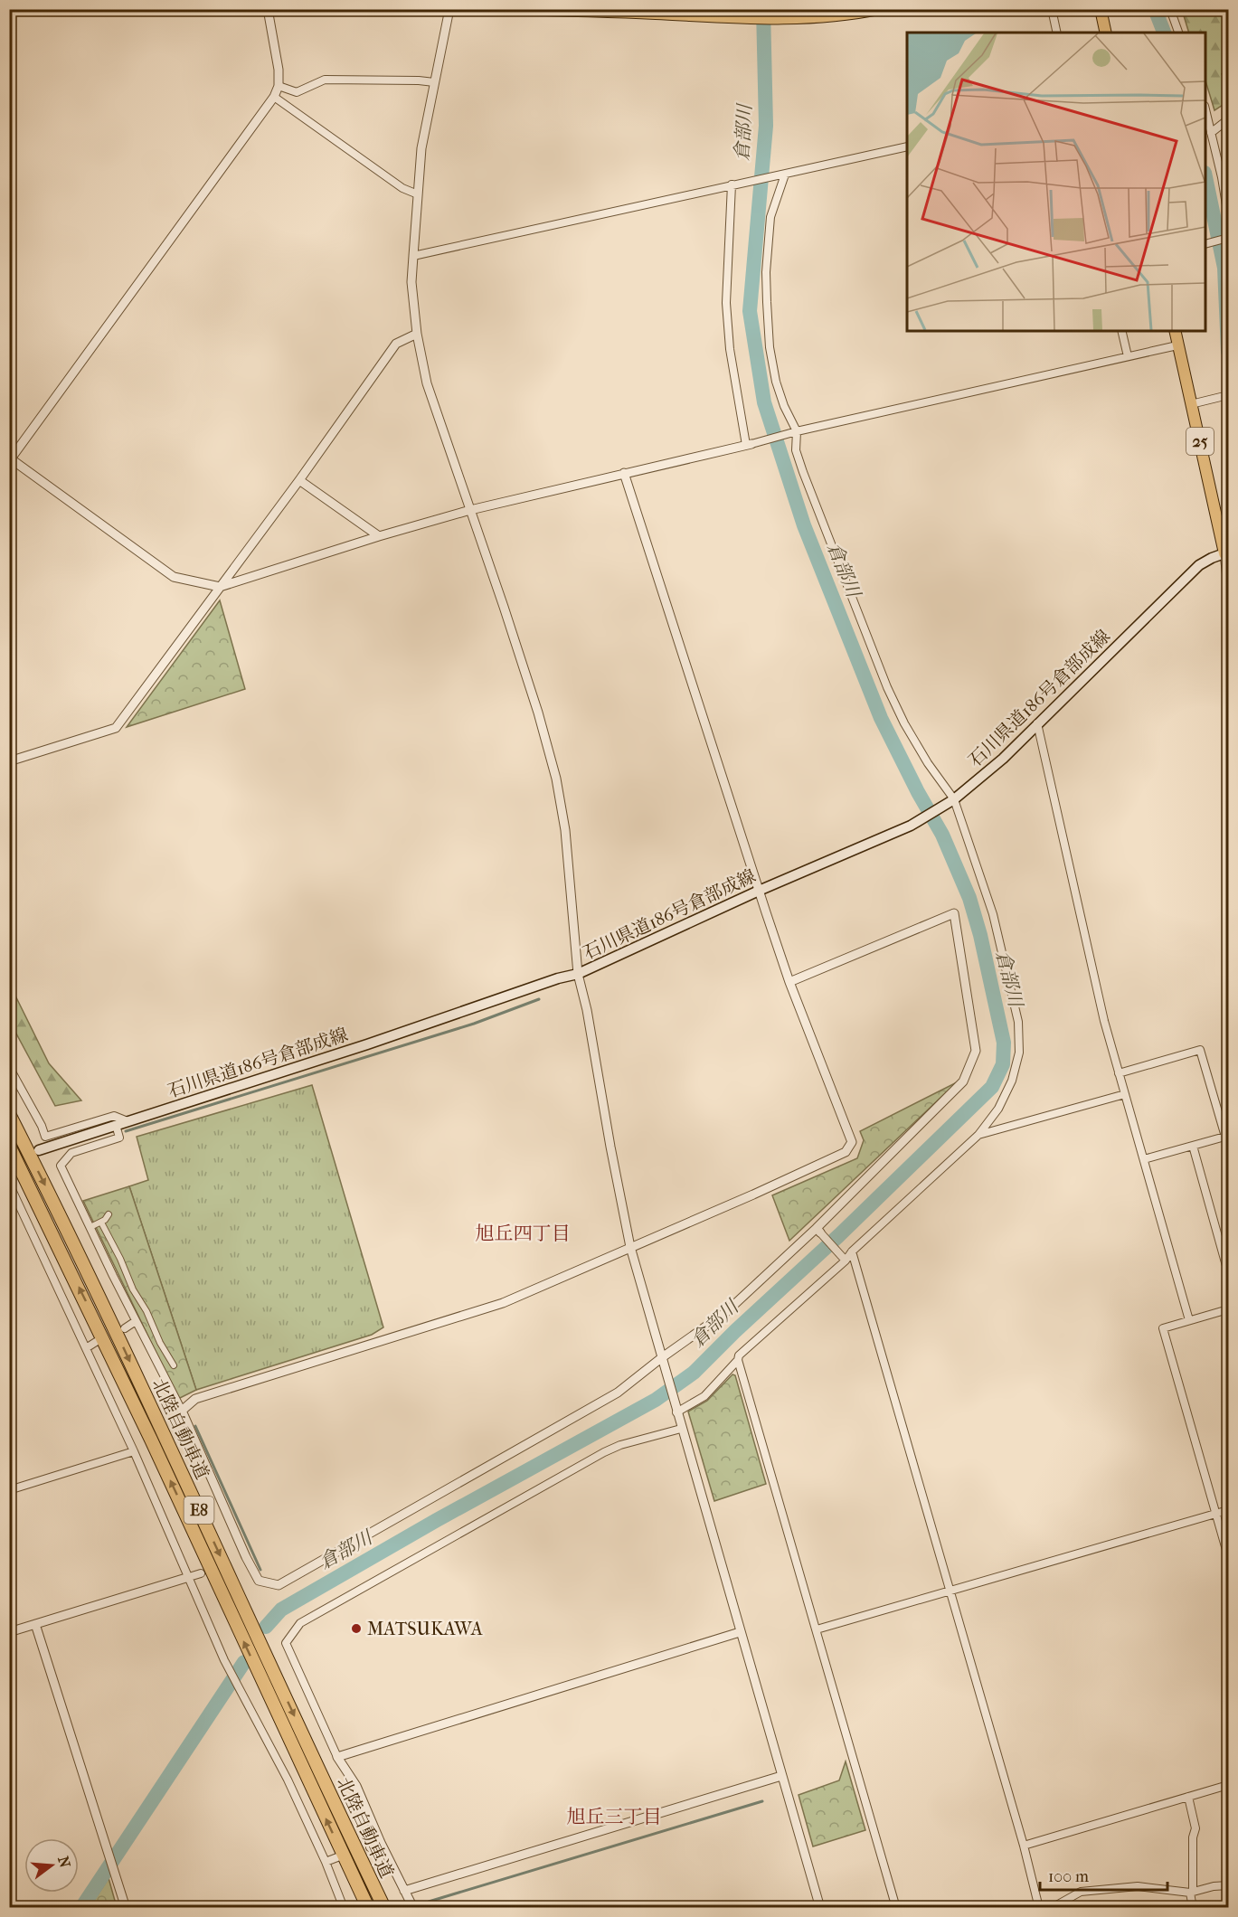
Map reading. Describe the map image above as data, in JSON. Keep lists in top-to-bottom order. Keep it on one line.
{"streets":{"highway":["北陸自動車道","E8"],"main road":["25","石川県道186号倉部成線"]},"crossings":[["25","石川県道186号倉部成線"]],"districts":["旭丘四丁目","旭丘三丁目"],"water":["倉部川"],"places":["MATSUKAWA"],"scale_bar":"100 m","north":"right"}
